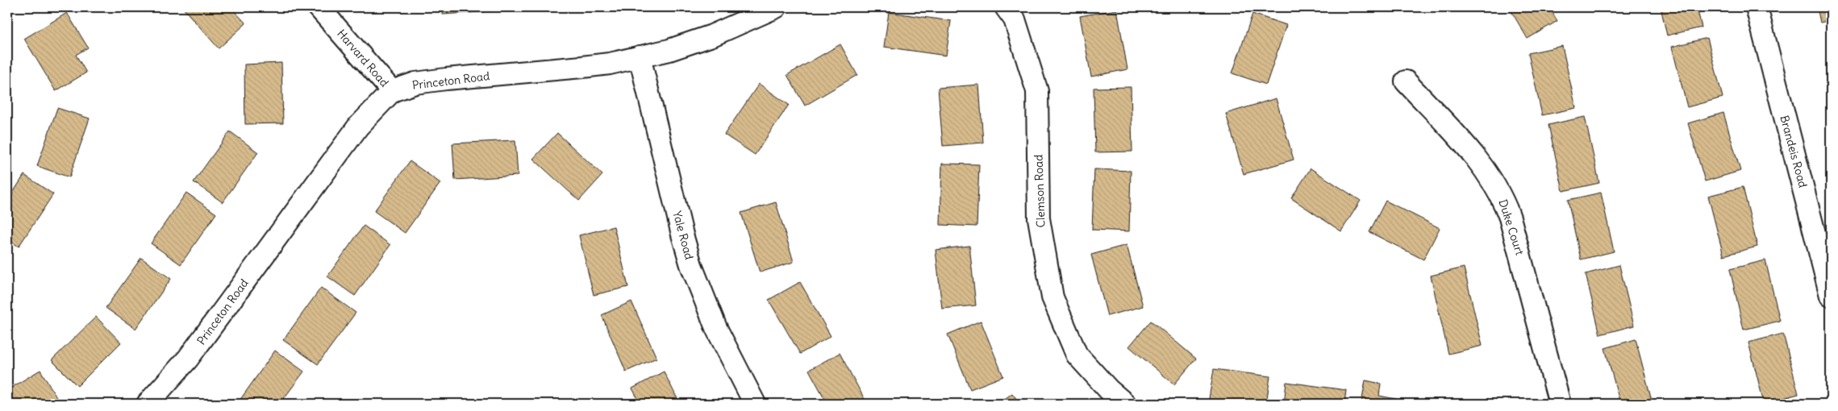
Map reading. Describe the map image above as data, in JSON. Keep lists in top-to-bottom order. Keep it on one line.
{"streets":{"street":["Harvard Road","Princeton Road","Brandeis Road","Clemson Road","Duke Court","Yale Road"]},"crossings":[["Harvard Road","Princeton Road"],["Princeton Road","Yale Road"]]}
